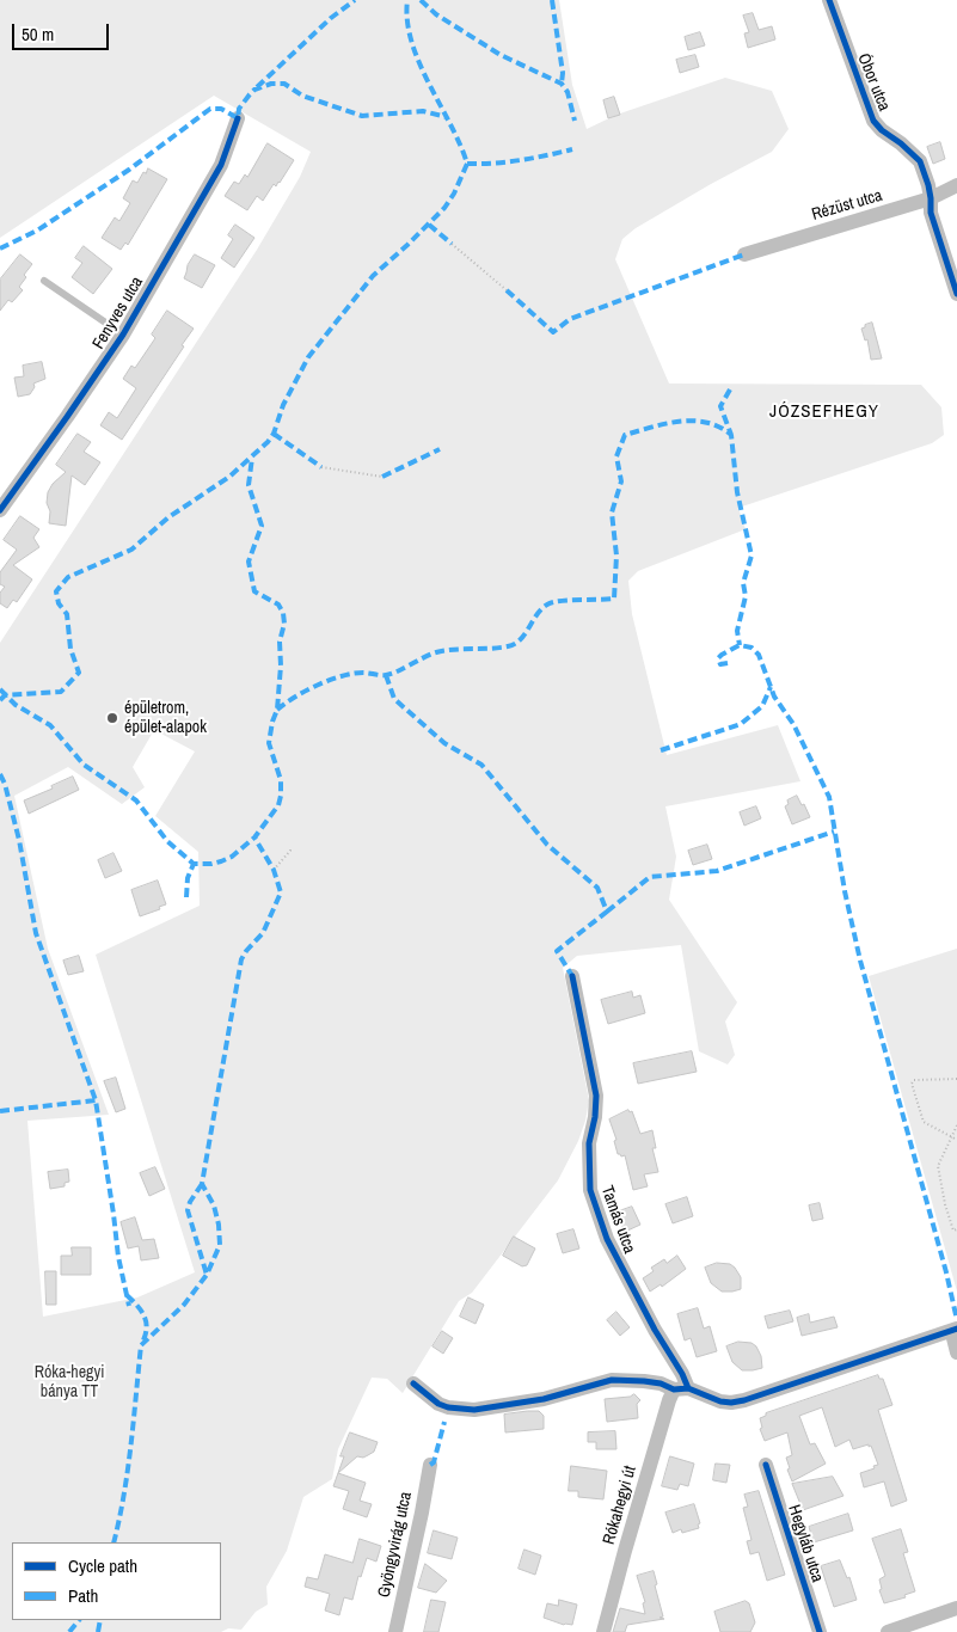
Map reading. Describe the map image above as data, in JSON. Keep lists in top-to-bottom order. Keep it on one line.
{"streets":{"street":["Óbor utca","Rézüst utca","Fenyves utca","Tamás utca","Rókahegyi út","Hegyláb utca","Gyöngyvirág utca"]},"crossings":[["Óbor utca","Rézüst utca"],["Tamás utca","Rókahegyi út"]],"districts":["JÓZSEFHEGY"],"parks":["Róka-hegyi bánya TT"],"places":["épületrom, épület-alapok"],"legend":["Cycle path","Path"],"scale_bar":"50 m"}
